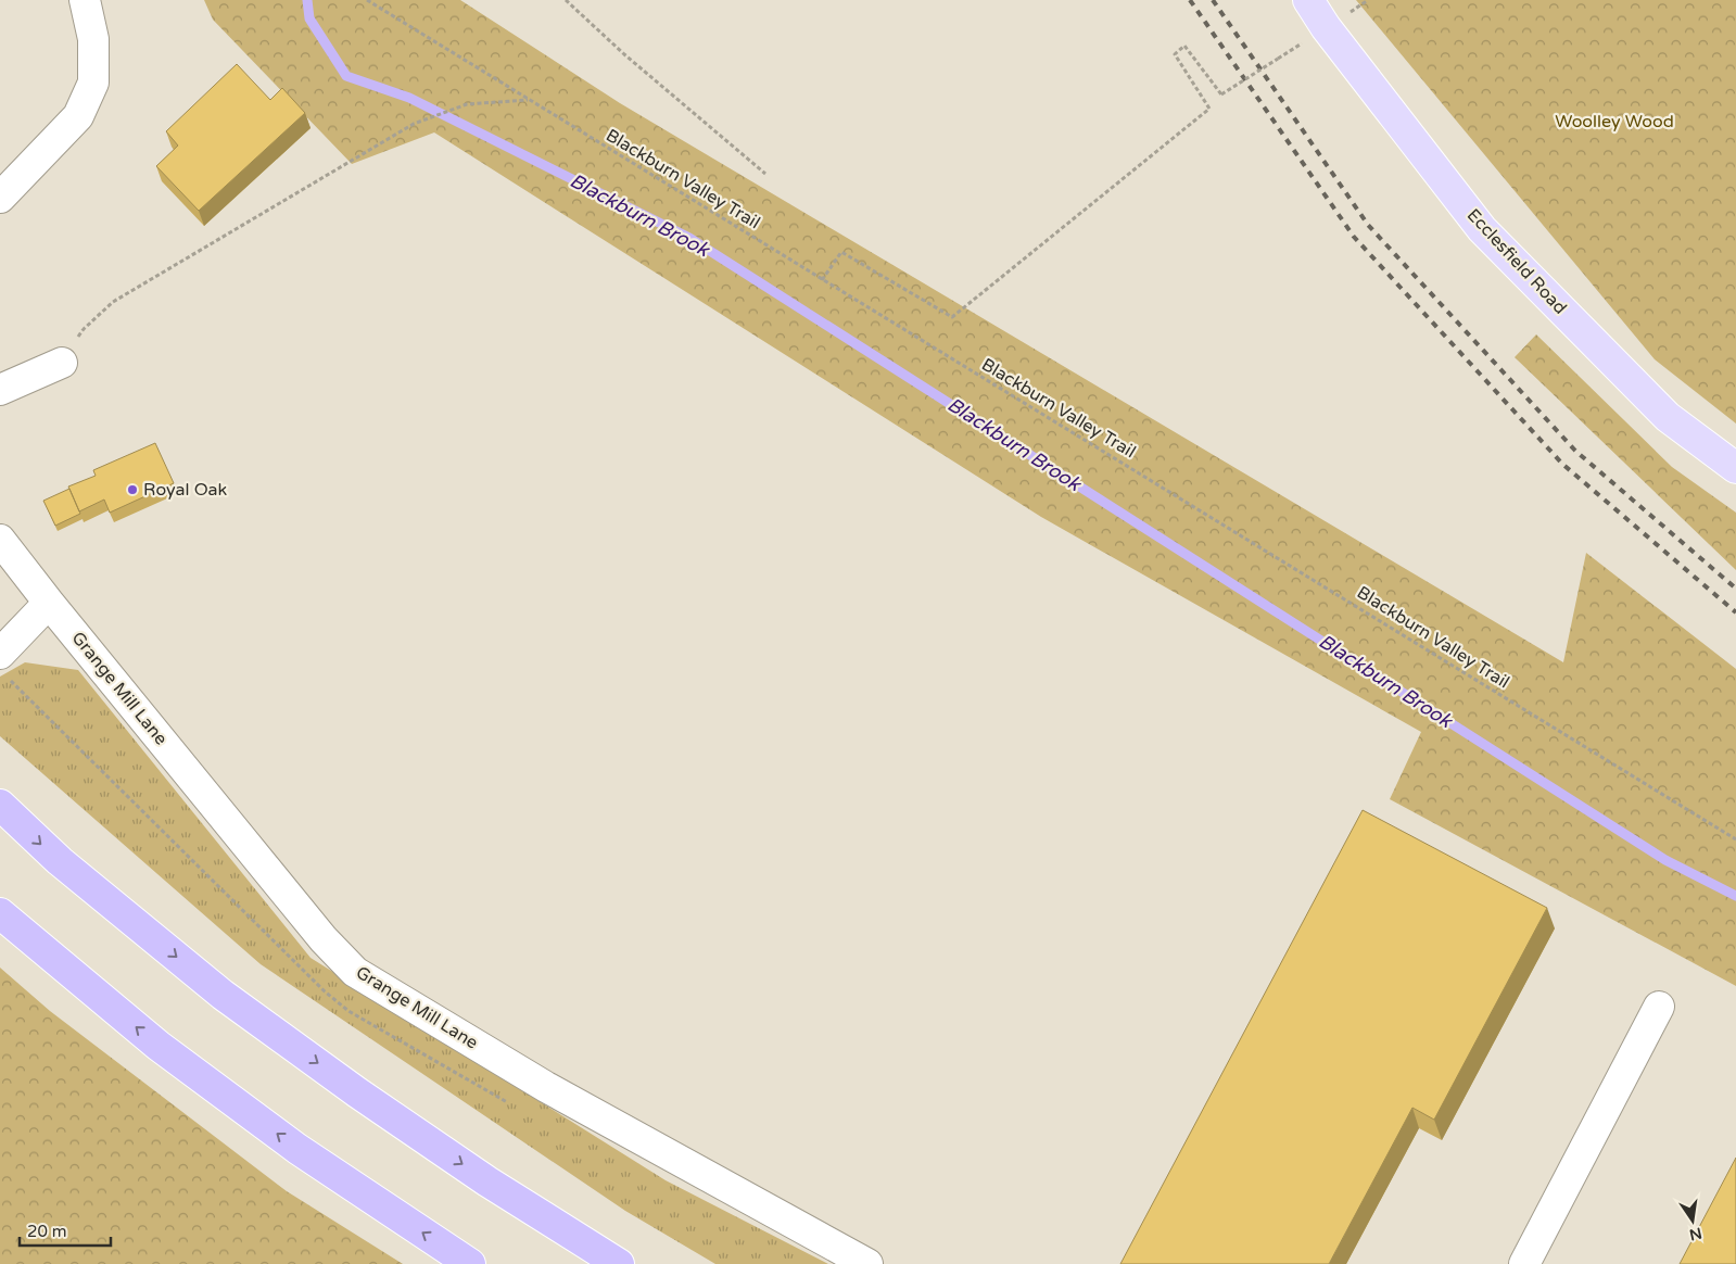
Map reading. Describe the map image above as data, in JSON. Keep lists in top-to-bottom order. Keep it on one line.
{"streets":{"main road":["Ecclesfield Road"],"street":["Grange Mill Lane"],"path":["Blackburn Valley Trail"]},"water":["Blackburn Brook"],"parks":["Woolley Wood"],"places":["Royal Oak"],"scale_bar":"20 m","north":"bottom"}
